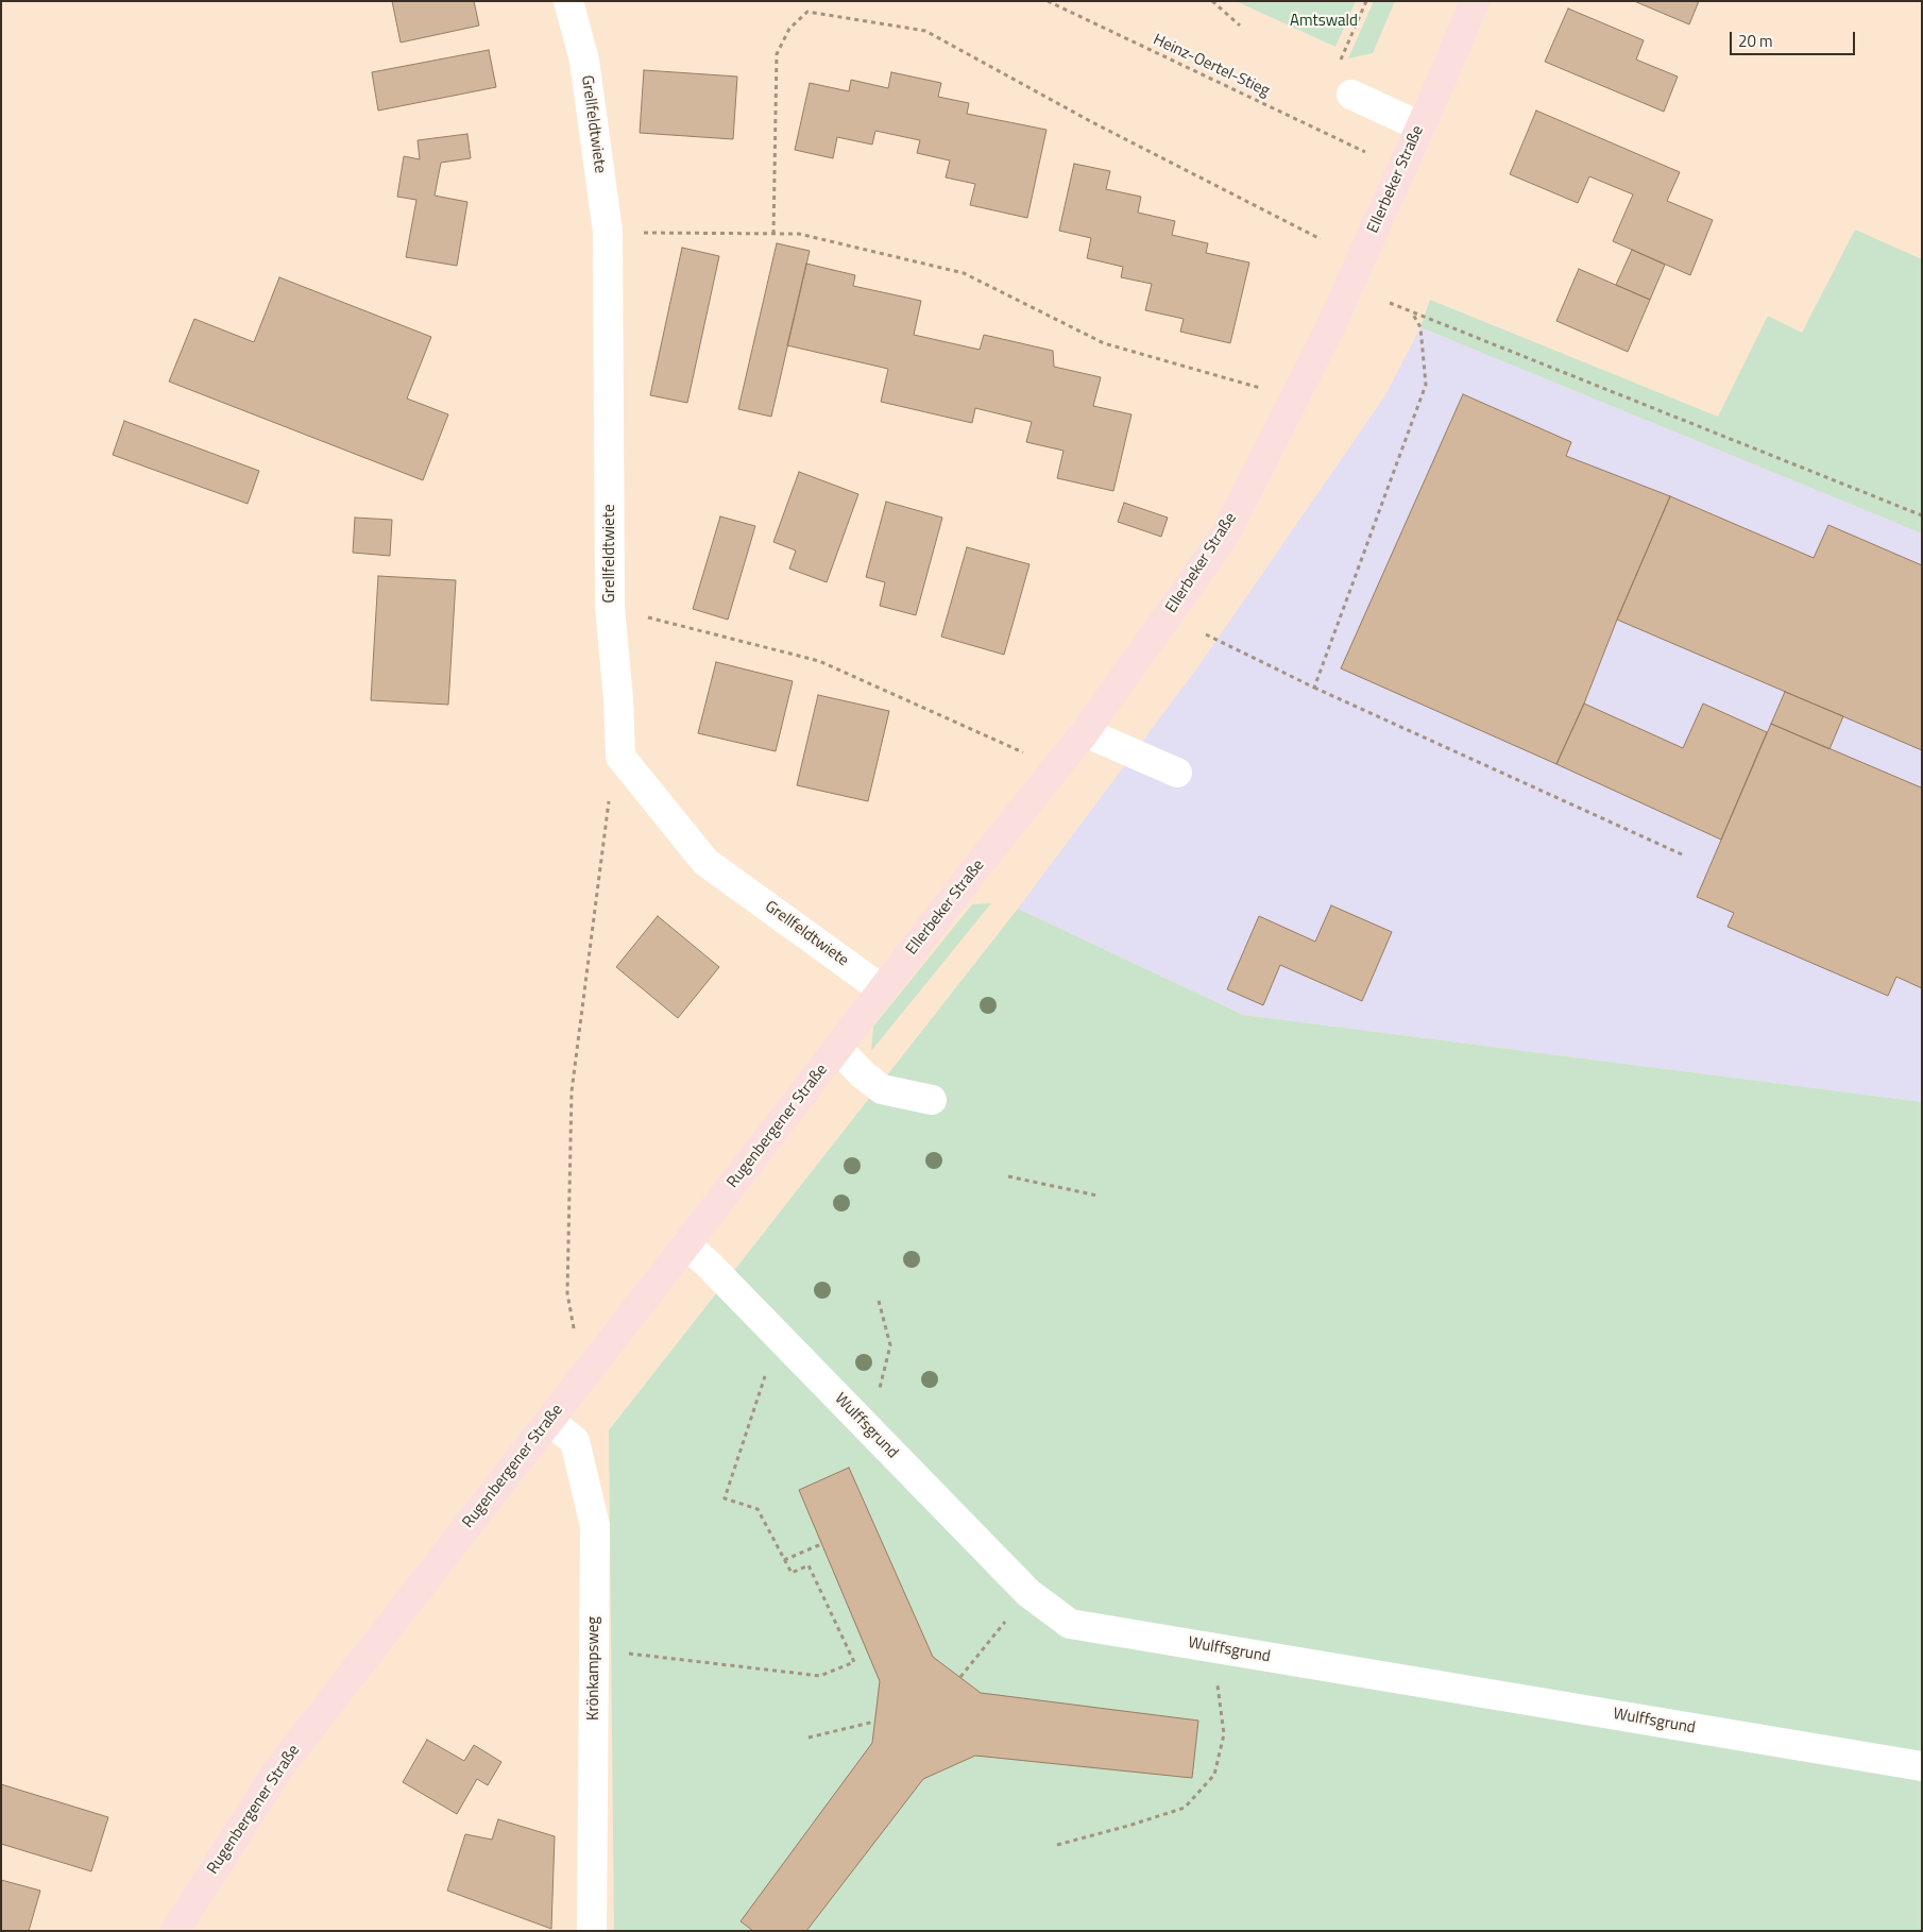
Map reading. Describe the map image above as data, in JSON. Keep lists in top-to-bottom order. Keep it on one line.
{"streets":{"main road":["Ellerbeker Straße","Rugenbergener Straße"],"street":["Grellfeldtwiete","Wulffsgrund","Krönkampsweg"],"path":["Heinz-Oertel-Stieg"]},"crossings":[["Grellfeldtwiete","Ellerbeker Straße"],["Grellfeldtwiete","Rugenbergener Straße"],["Ellerbeker Straße","Rugenbergener Straße"],["Rugenbergener Straße","Wulffsgrund"],["Rugenbergener Straße","Krönkampsweg"]],"parks":["Amtswald"],"scale_bar":"20 m"}
